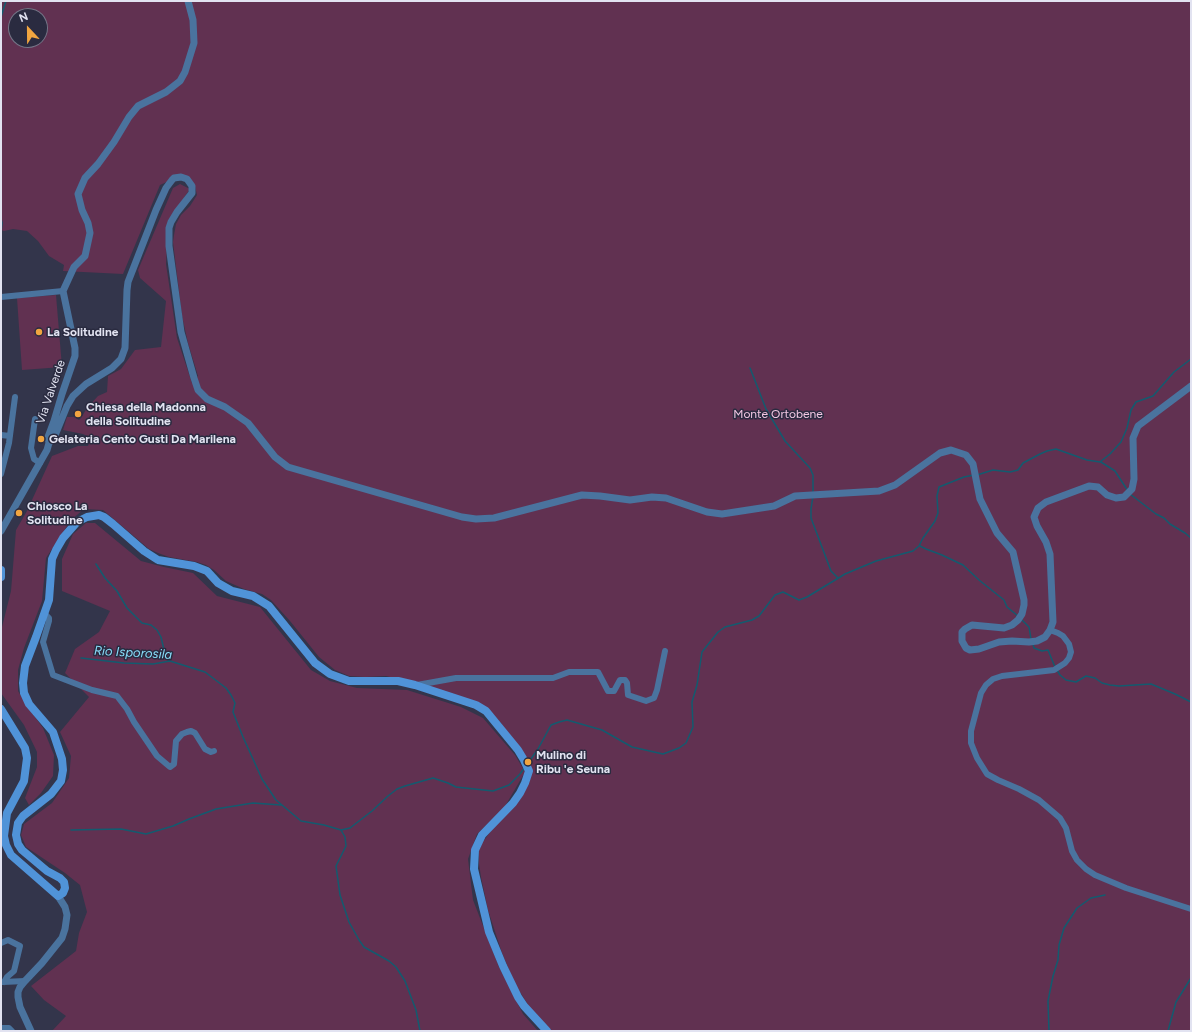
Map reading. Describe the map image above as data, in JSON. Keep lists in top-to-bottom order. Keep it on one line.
{"streets":{"street":["Via Valverde"]},"water":["Rio Isporosila"],"parks":["Monte Ortobene"],"places":["La Solitudine","Chiesa della Madonna della Solitudine","Gelateria Cento Gusti Da Marilena","Chiosco La Solitudine","Mulino di Ribu 'e Seuna"],"north":"top"}
